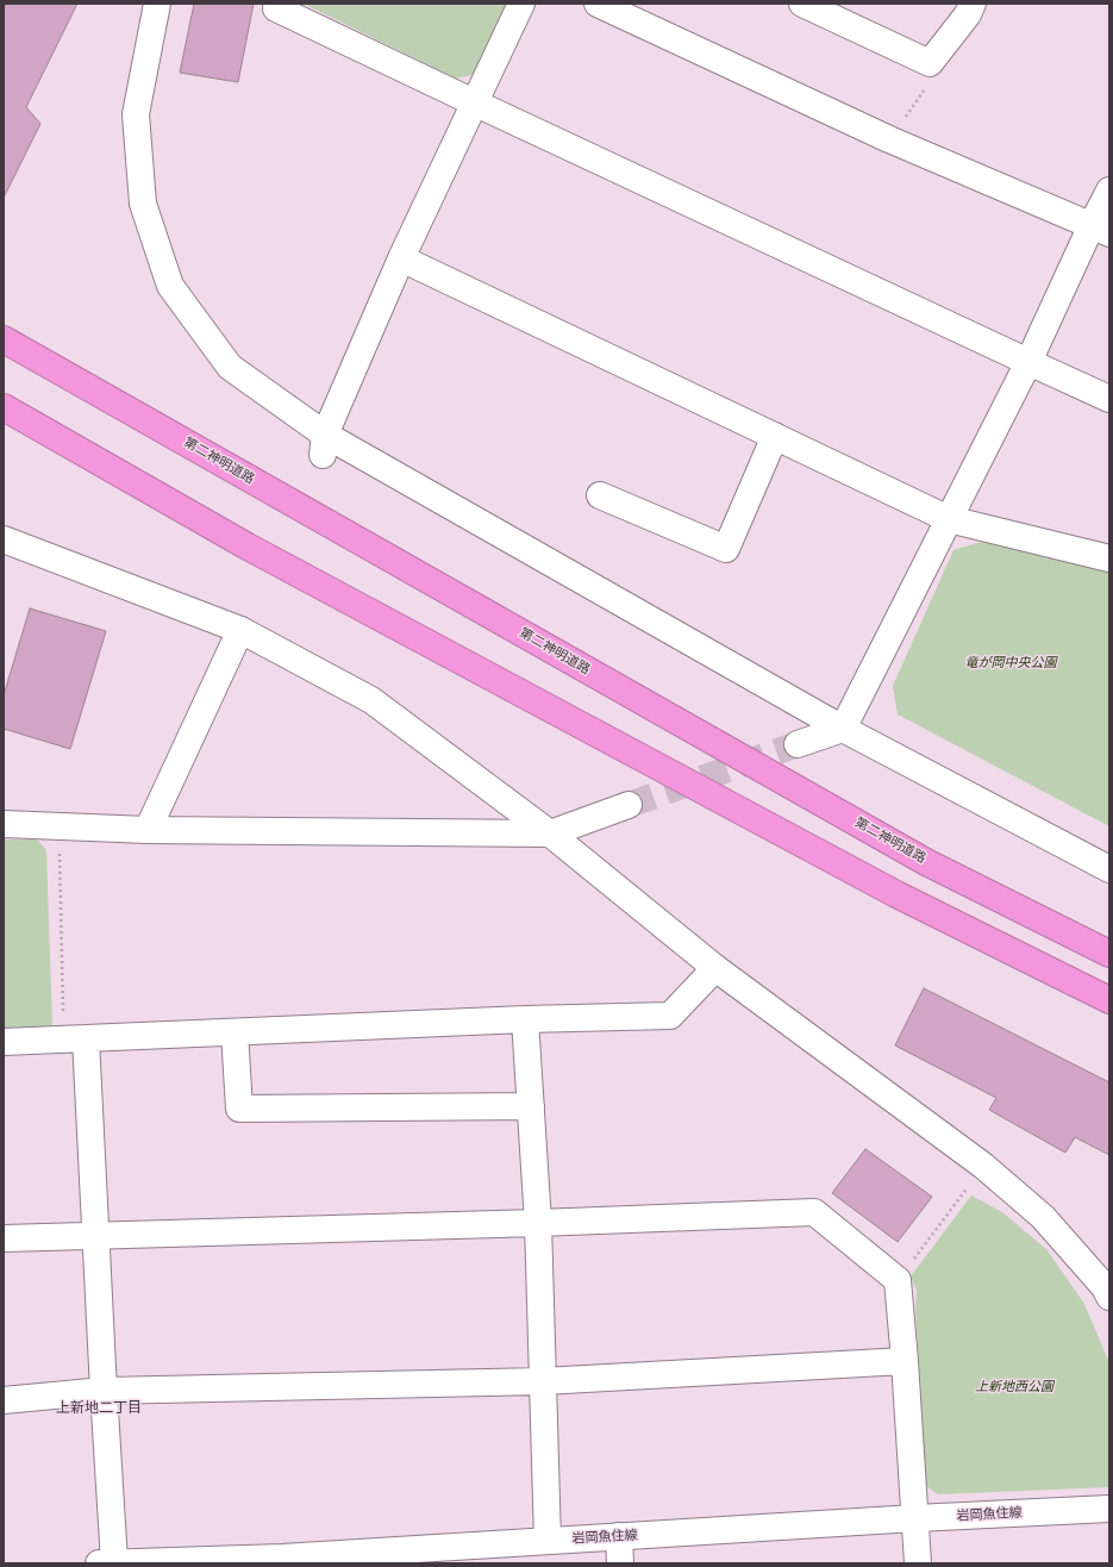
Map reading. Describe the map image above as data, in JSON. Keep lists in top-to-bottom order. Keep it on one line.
{"streets":{"highway":["第二神明道路"],"street":["岩岡魚住線"]},"districts":["上新地二丁目"],"parks":["竜が岡中央公園","上新地西公園"]}
